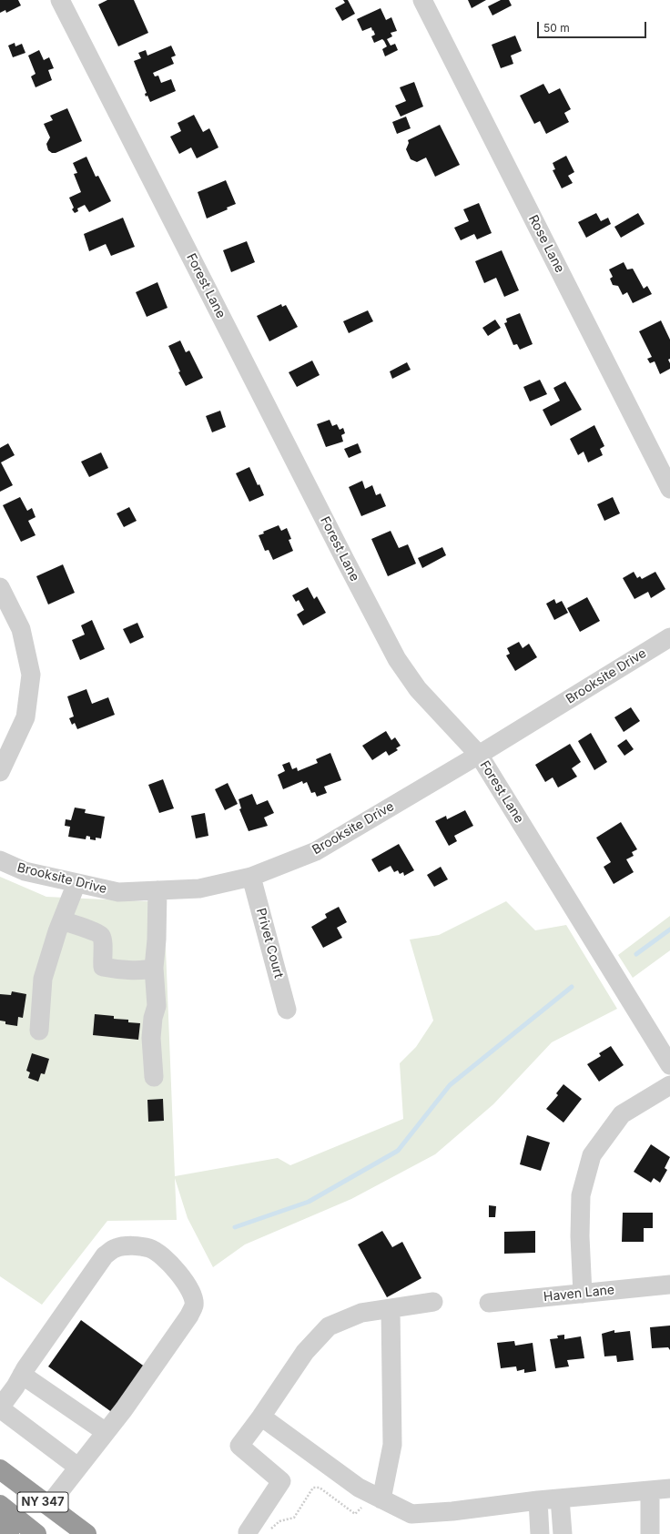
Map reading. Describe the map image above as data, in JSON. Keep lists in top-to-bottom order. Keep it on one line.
{"streets":{"highway":["NY 347"],"street":["Rose Lane","Forest Lane","Brooksite Drive","Privet Court","Haven Lane"]},"crossings":[["Forest Lane","Brooksite Drive"],["Brooksite Drive","Privet Court"]],"scale_bar":"50 m"}
